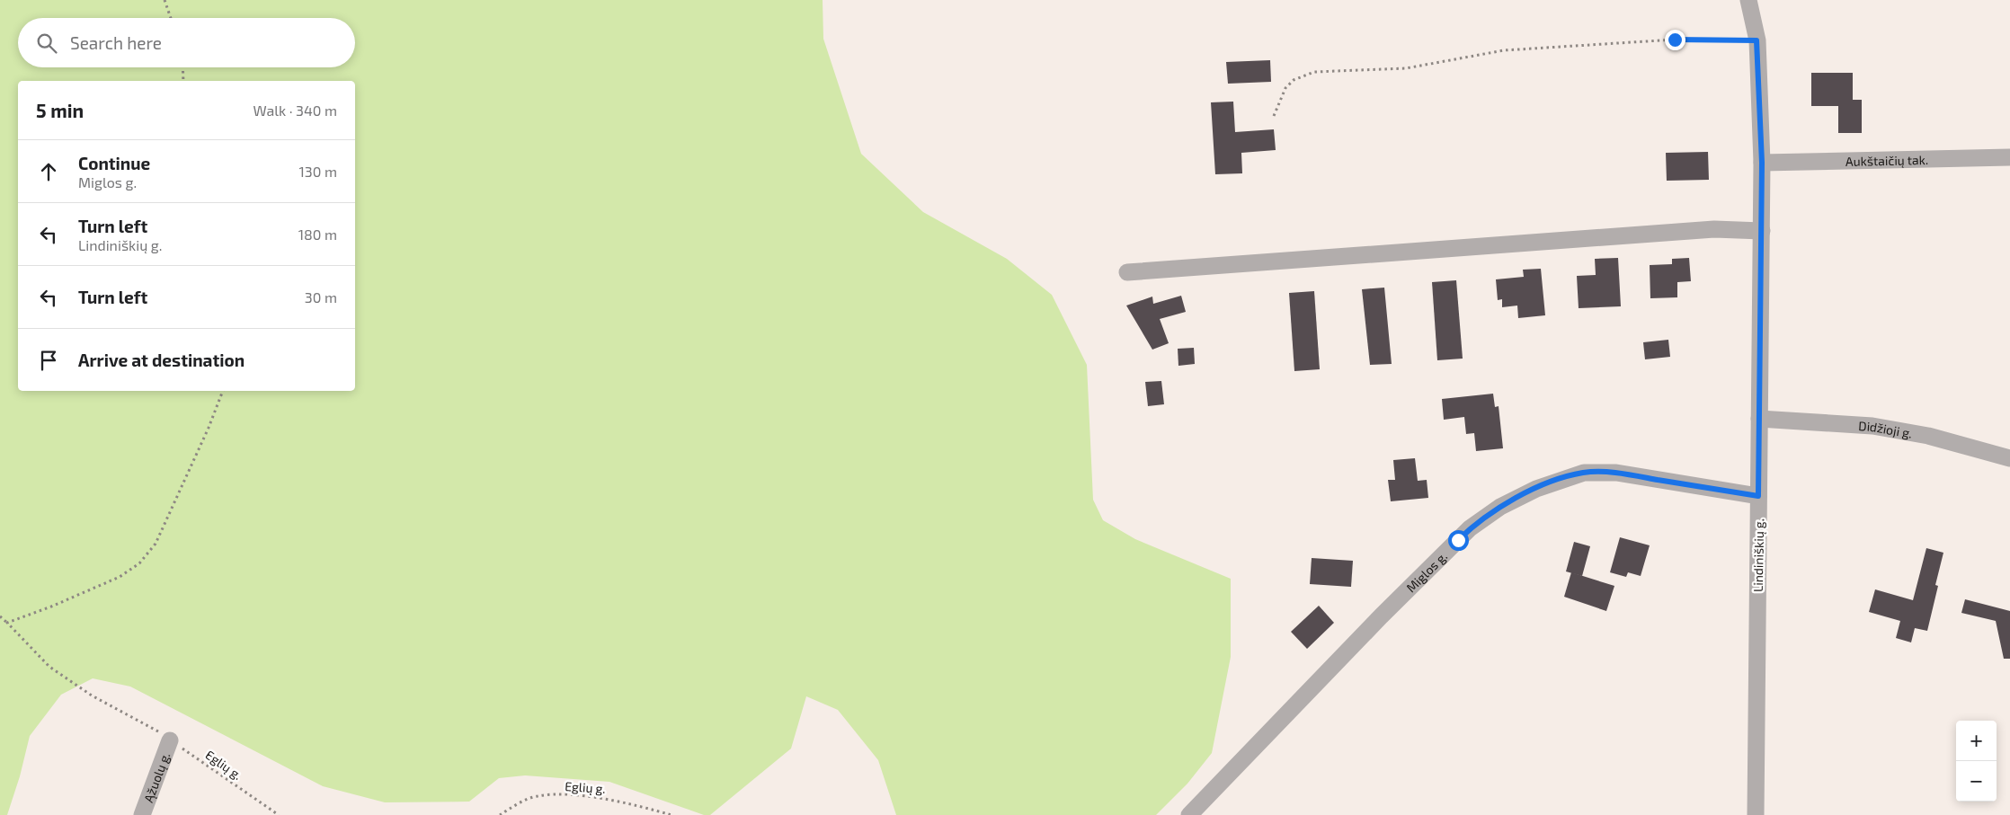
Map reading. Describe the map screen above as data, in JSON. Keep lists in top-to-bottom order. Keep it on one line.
{"streets":{"street":["Aukštaičių tak.","Didžioji g.","Lindiniškių g.","Miglos g.","Ąžuolų g."],"path":["Eglių g."]},"crossings":[["Aukštaičių tak.","Lindiniškių g."],["Didžioji g.","Lindiniškių g."],["Lindiniškių g.","Miglos g."],["Eglių g.","Ąžuolų g."]],"page":{"search":"Search here","heading":["5 min","Walk · 340 m"],"list":[["Continue","Miglos g.","130 m"],["Turn left","Lindiniškių g.","180 m"],["Turn left","30 m"],"Arrive at destination"],"map_buttons":["+","−"]}}
